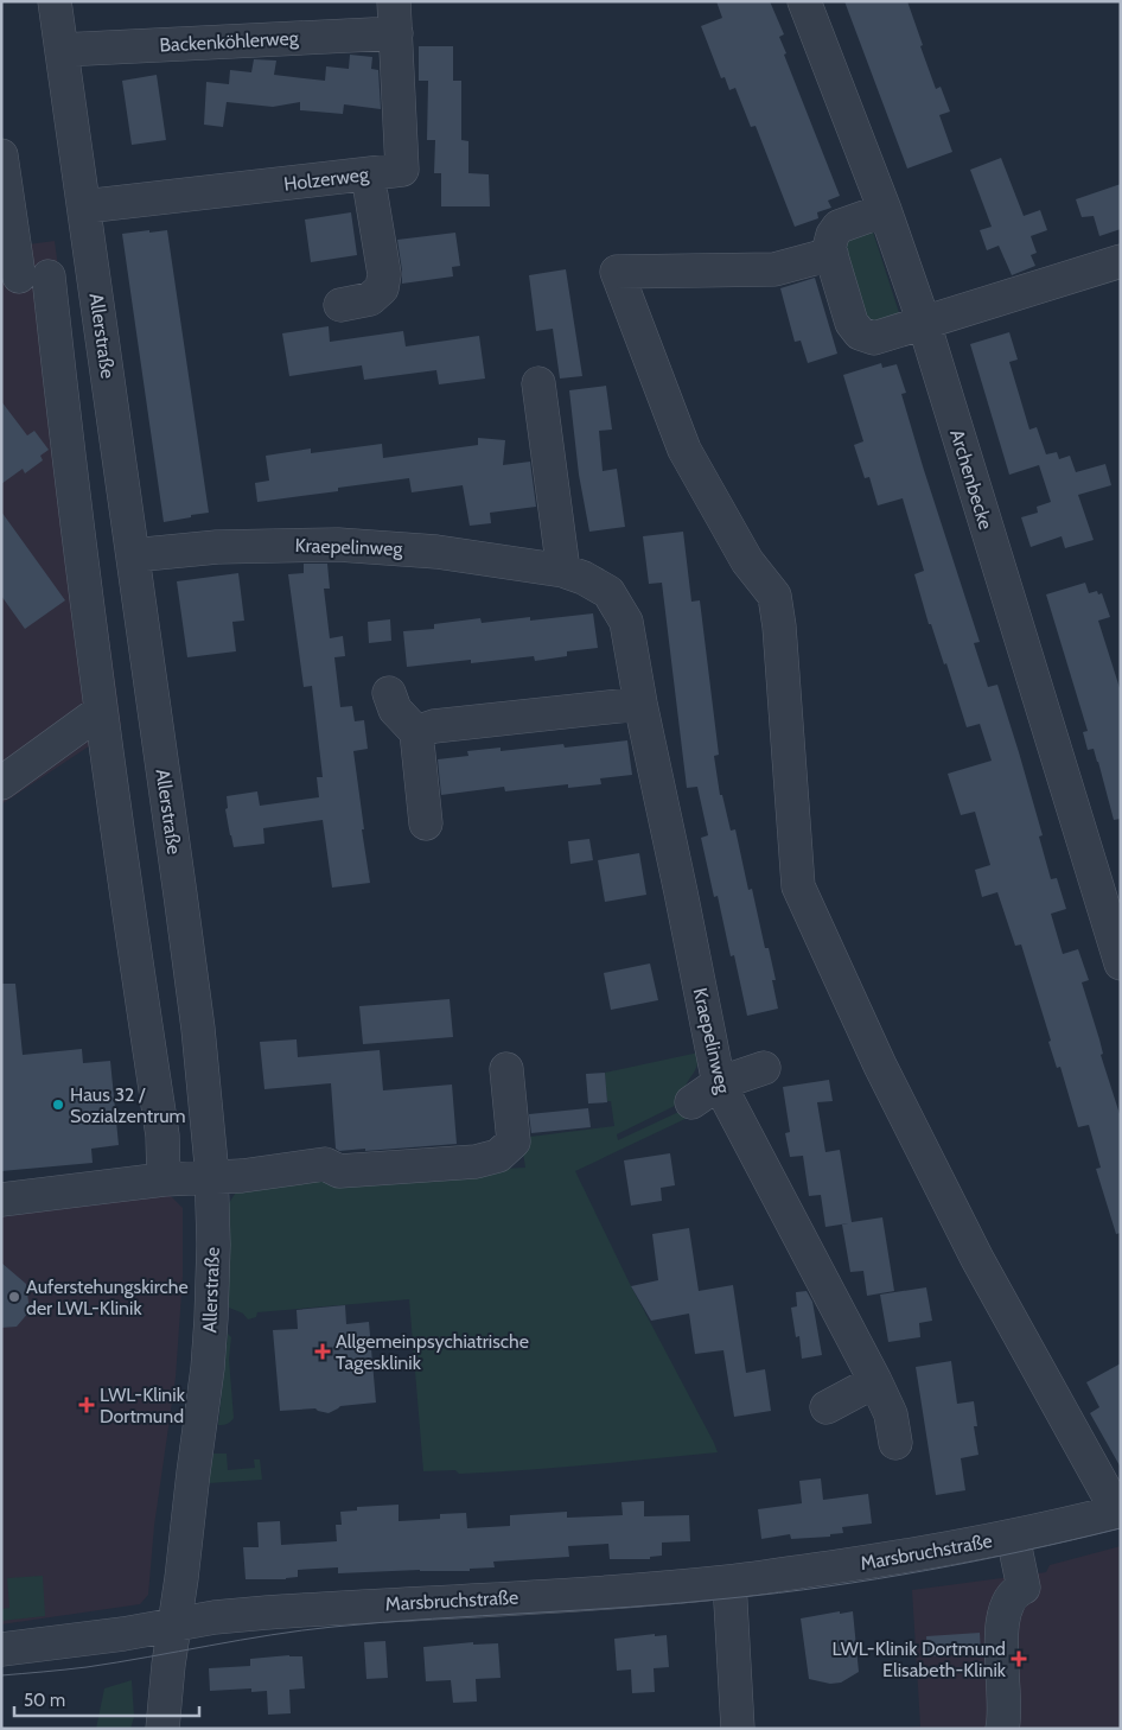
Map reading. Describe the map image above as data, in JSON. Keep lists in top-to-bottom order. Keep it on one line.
{"streets":{"street":["Backenköhlerweg","Holzerweg","Allerstraße","Archenbecke","Kraepelinweg","Marsbruchstraße"]},"crossings":[["Backenköhlerweg","Holzerweg"],["Backenköhlerweg","Allerstraße"],["Holzerweg","Allerstraße"],["Allerstraße","Kraepelinweg"],["Allerstraße","Marsbruchstraße"]],"places":{"other":["Haus 32 / Sozialzentrum","Auferstehungskirche der LWL-Klinik"],"health":["Allgemeinpsychiatrische Tagesklinik","LWL-Klinik Dortmund","LWL-Klinik Dortmund Elisabeth-Klinik"]},"scale_bar":"50 m"}
